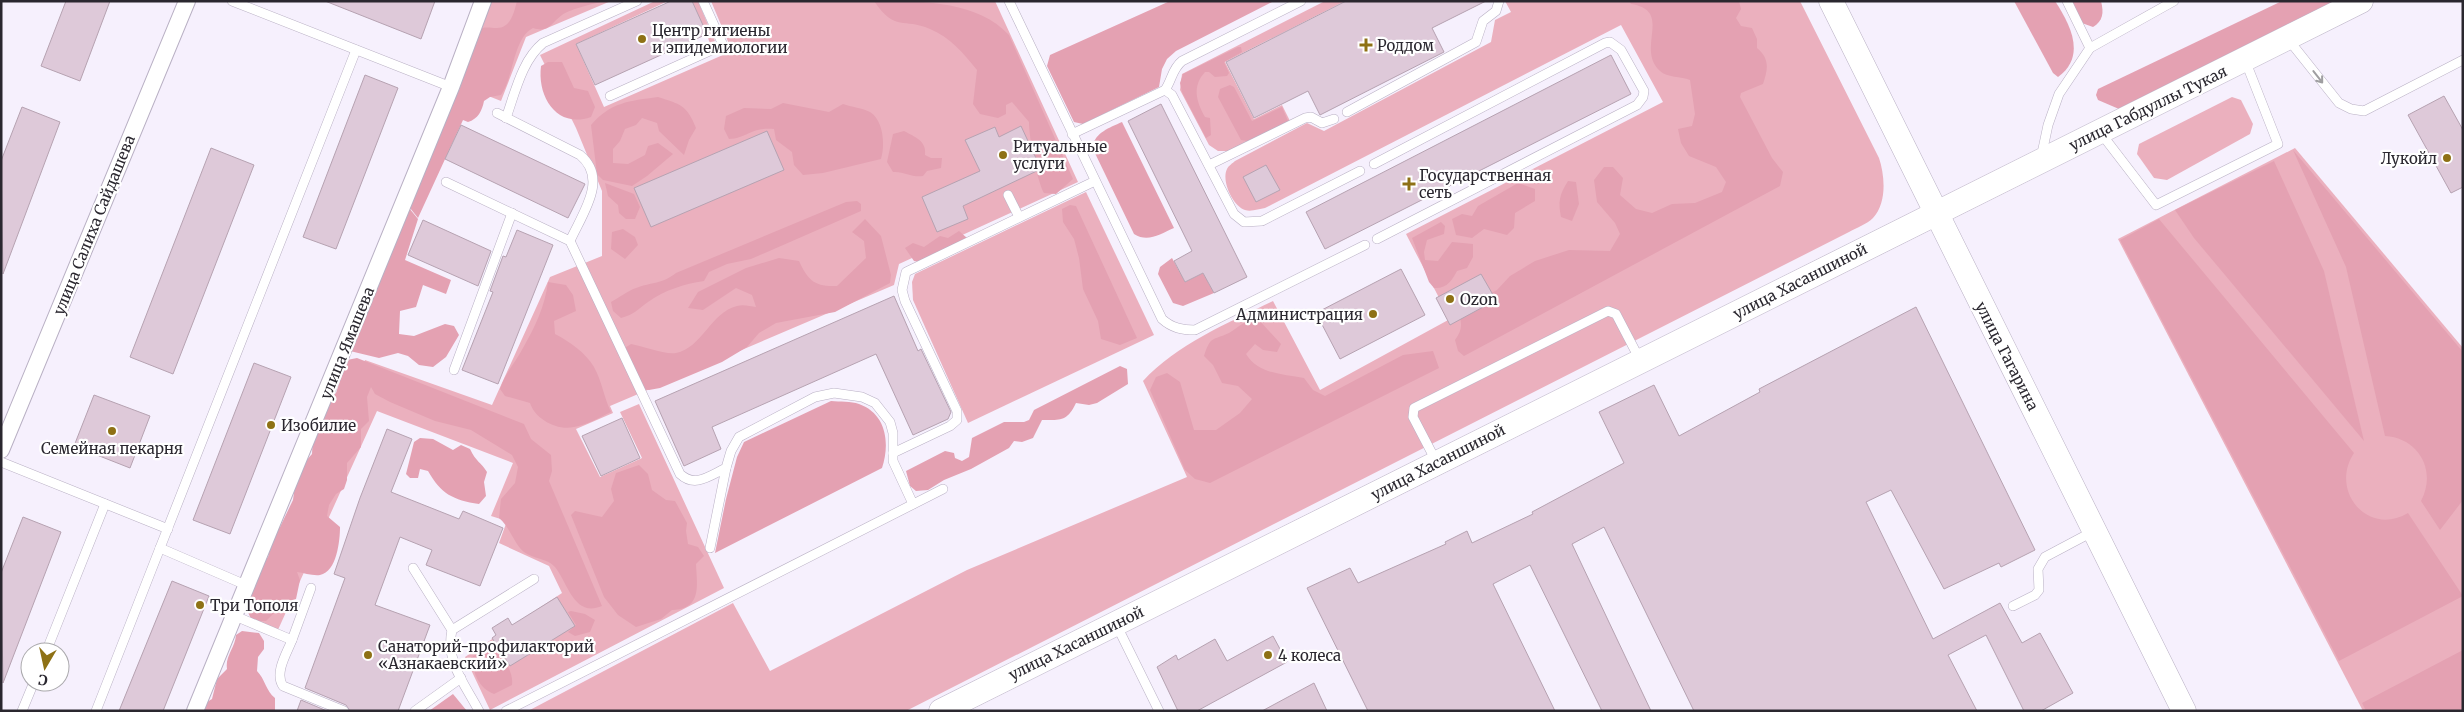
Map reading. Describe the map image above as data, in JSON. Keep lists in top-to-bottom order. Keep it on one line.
{"streets":{"street":["улица Габдуллы Тукая","улица Салиха Сайдашева","улица Хасаншиной","улица Ямашева","улица Гагарина"]},"crossings":[["улица Габдуллы Тукая","улица Хасаншиной"],["улица Габдуллы Тукая","улица Гагарина"],["улица Хасаншиной","улица Гагарина"]],"places":{"other":["Центр гигиены и эпидемиологии","Ритуальные услуги","Лукойл","Ozon","Администрация","Изобилие","Семейная пекарня","Три Тополя","Санаторий-профилакторий «Азнакаевский»","4 колеса"],"health":["Роддом","Государственная сеть"]},"north":"bottom"}
